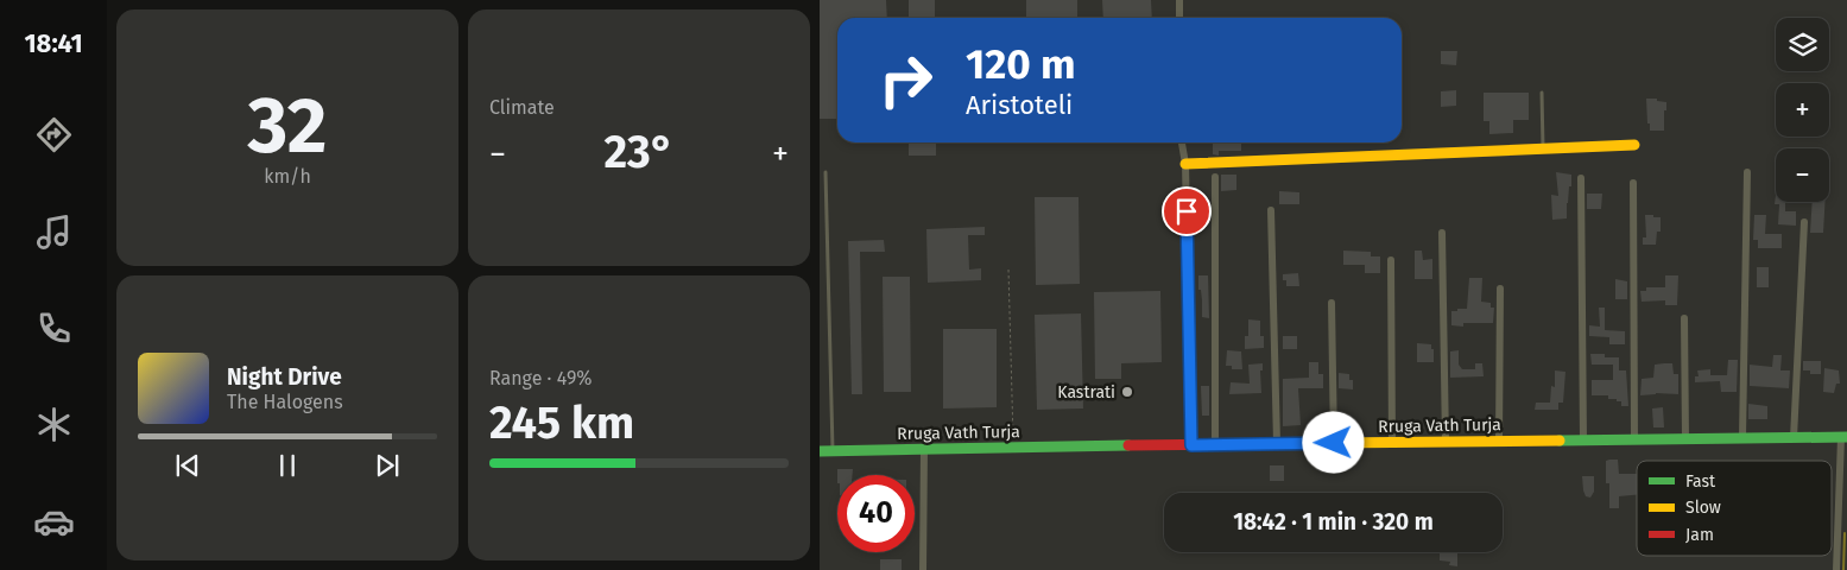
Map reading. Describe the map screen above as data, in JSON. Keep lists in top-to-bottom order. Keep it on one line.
{"streets":{"street":["Rruga Vath Turja"]},"places":["Kastrati"],"legend":["Fast","Slow","Jam"],"page":{"tabs":"18:41","tile":[["32","km/h"],"Climate",["Range · 49%","245 km"]],"map_buttons":["+","−"],"turn":["120 m","Aristoteli"],"heat":["−","23°","+"],"song":["Night Drive","The Halogens"],"limit":"40","trip":"18:42 · 1 min · 320 m"}}
